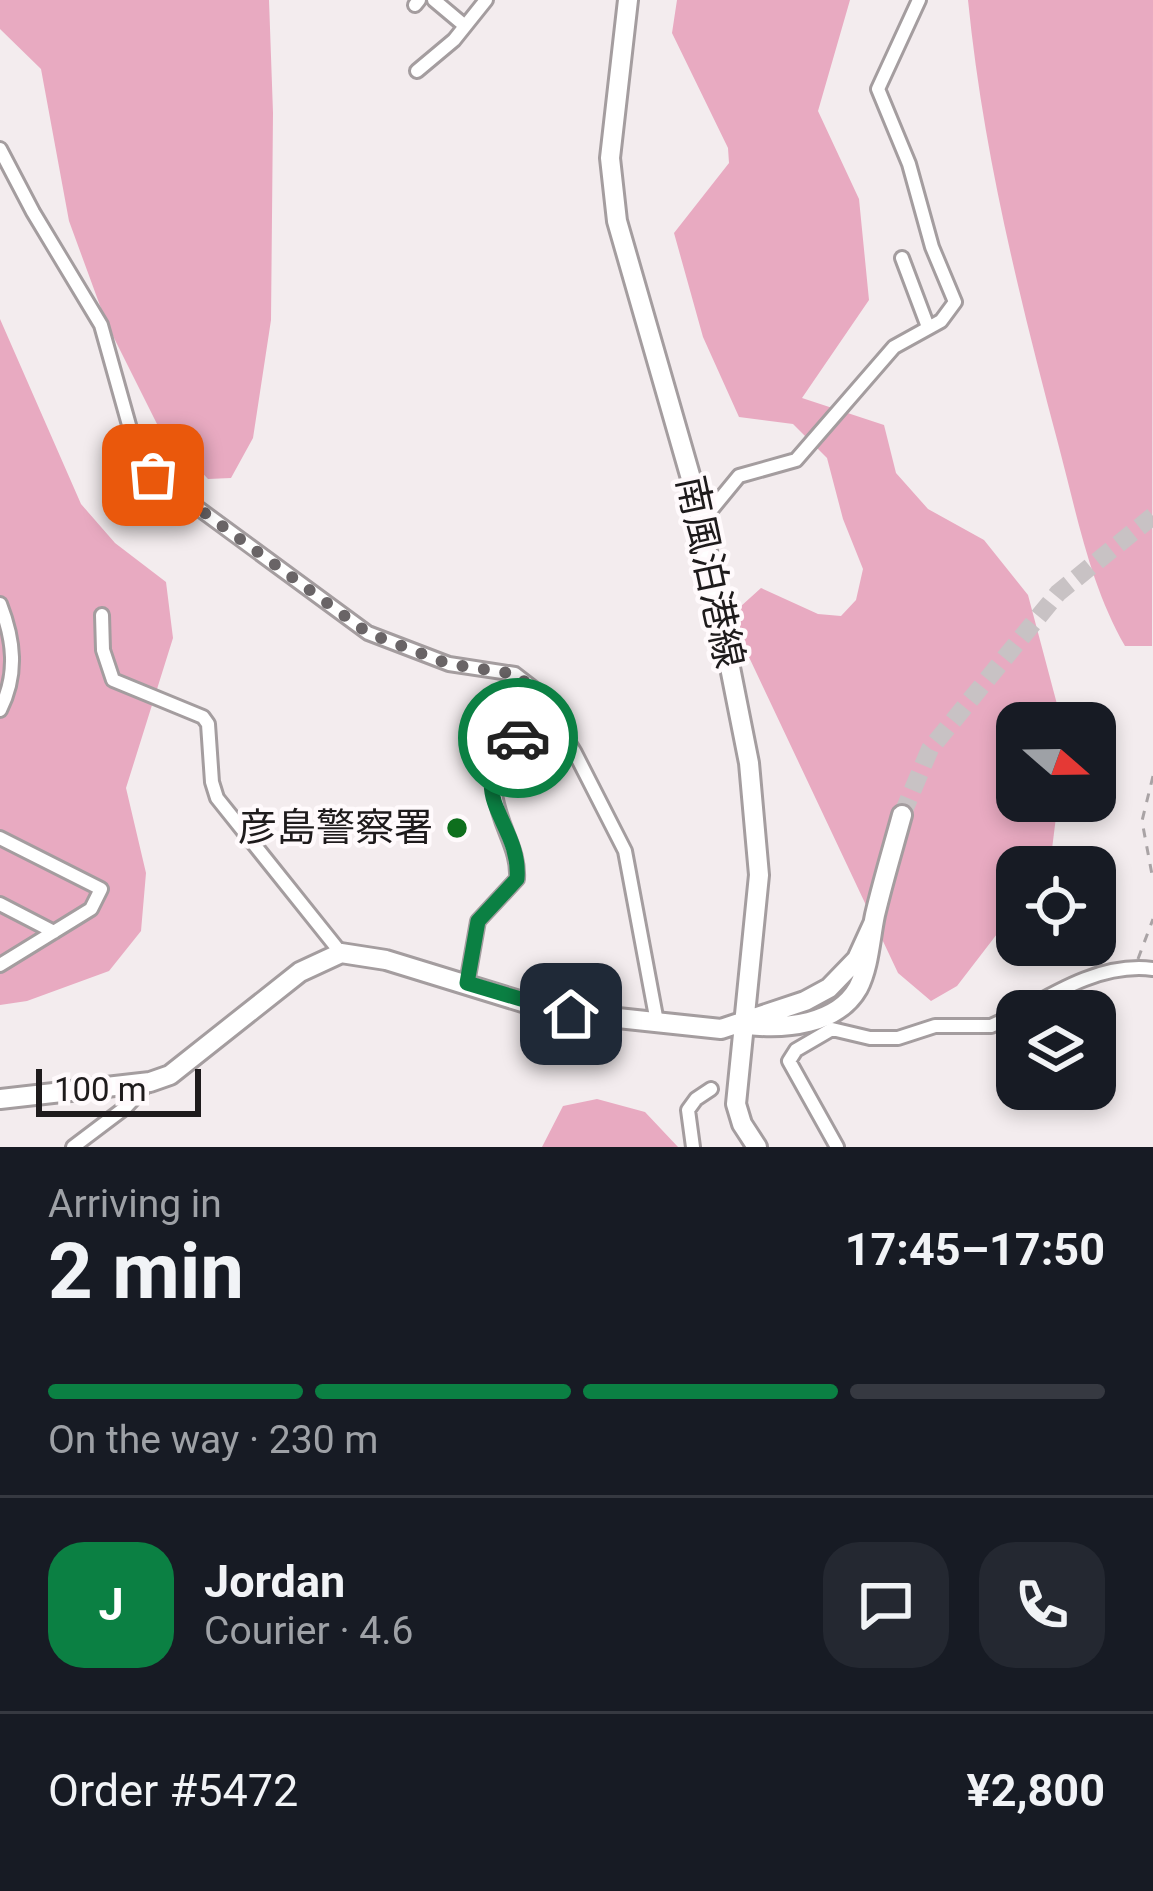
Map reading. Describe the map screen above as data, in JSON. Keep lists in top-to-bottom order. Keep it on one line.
{"streets":{"main road":["南風泊港線"]},"places":["彦島警察署"],"scale_bar":"100 m","north":"right","page":{"scale":"100 m","heading":["2 min","Arriving in","17:45–17:50"],"panel":["Jordan","Courier · 4.6","Order #5472","¥2,800"],"bar":"On the way · 230 m","round":"J"}}
